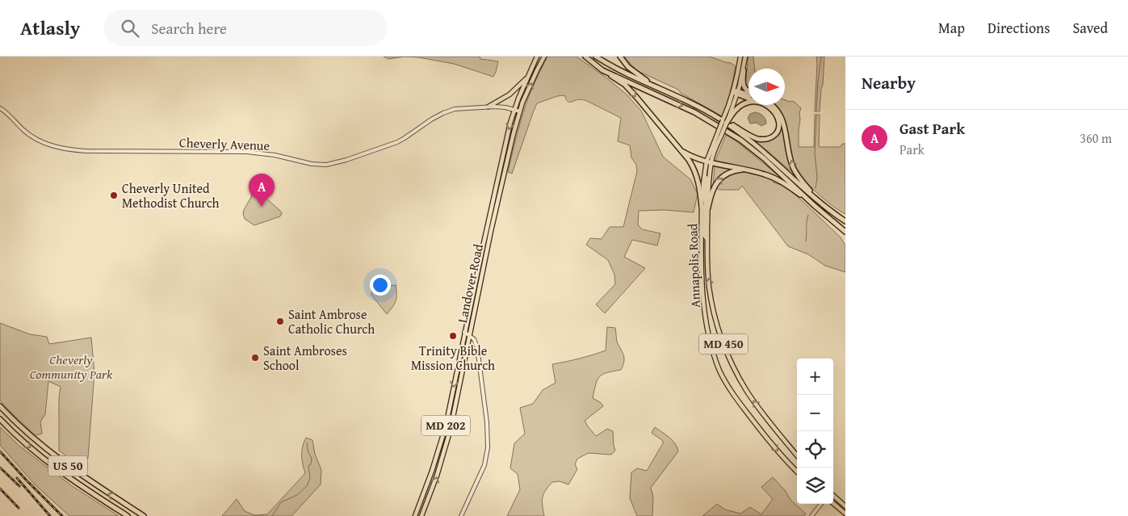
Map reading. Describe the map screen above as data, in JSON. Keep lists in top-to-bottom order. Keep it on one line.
{"streets":{"highway":["US 50"],"main road":["Annapolis Road","Landover Road","MD 450","MD 202"],"street":["Cheverly Avenue"]},"crossings":[["Cheverly Avenue","Landover Road"]],"parks":["Cheverly Community Park"],"places":["Cheverly United Methodist Church","Saint Ambrose Catholic Church","Trinity Bible Mission Church","Saint Ambroses School"],"north":"right","page":{"header":"Atlasly","search":"Search here","nav":["Map","Directions","Saved"],"heading":"Nearby","list":[{"mark":"A","name":"Gast Park","note":"Park","value":"360 m"}],"pins":"A","map_buttons":["+","−"]}}
